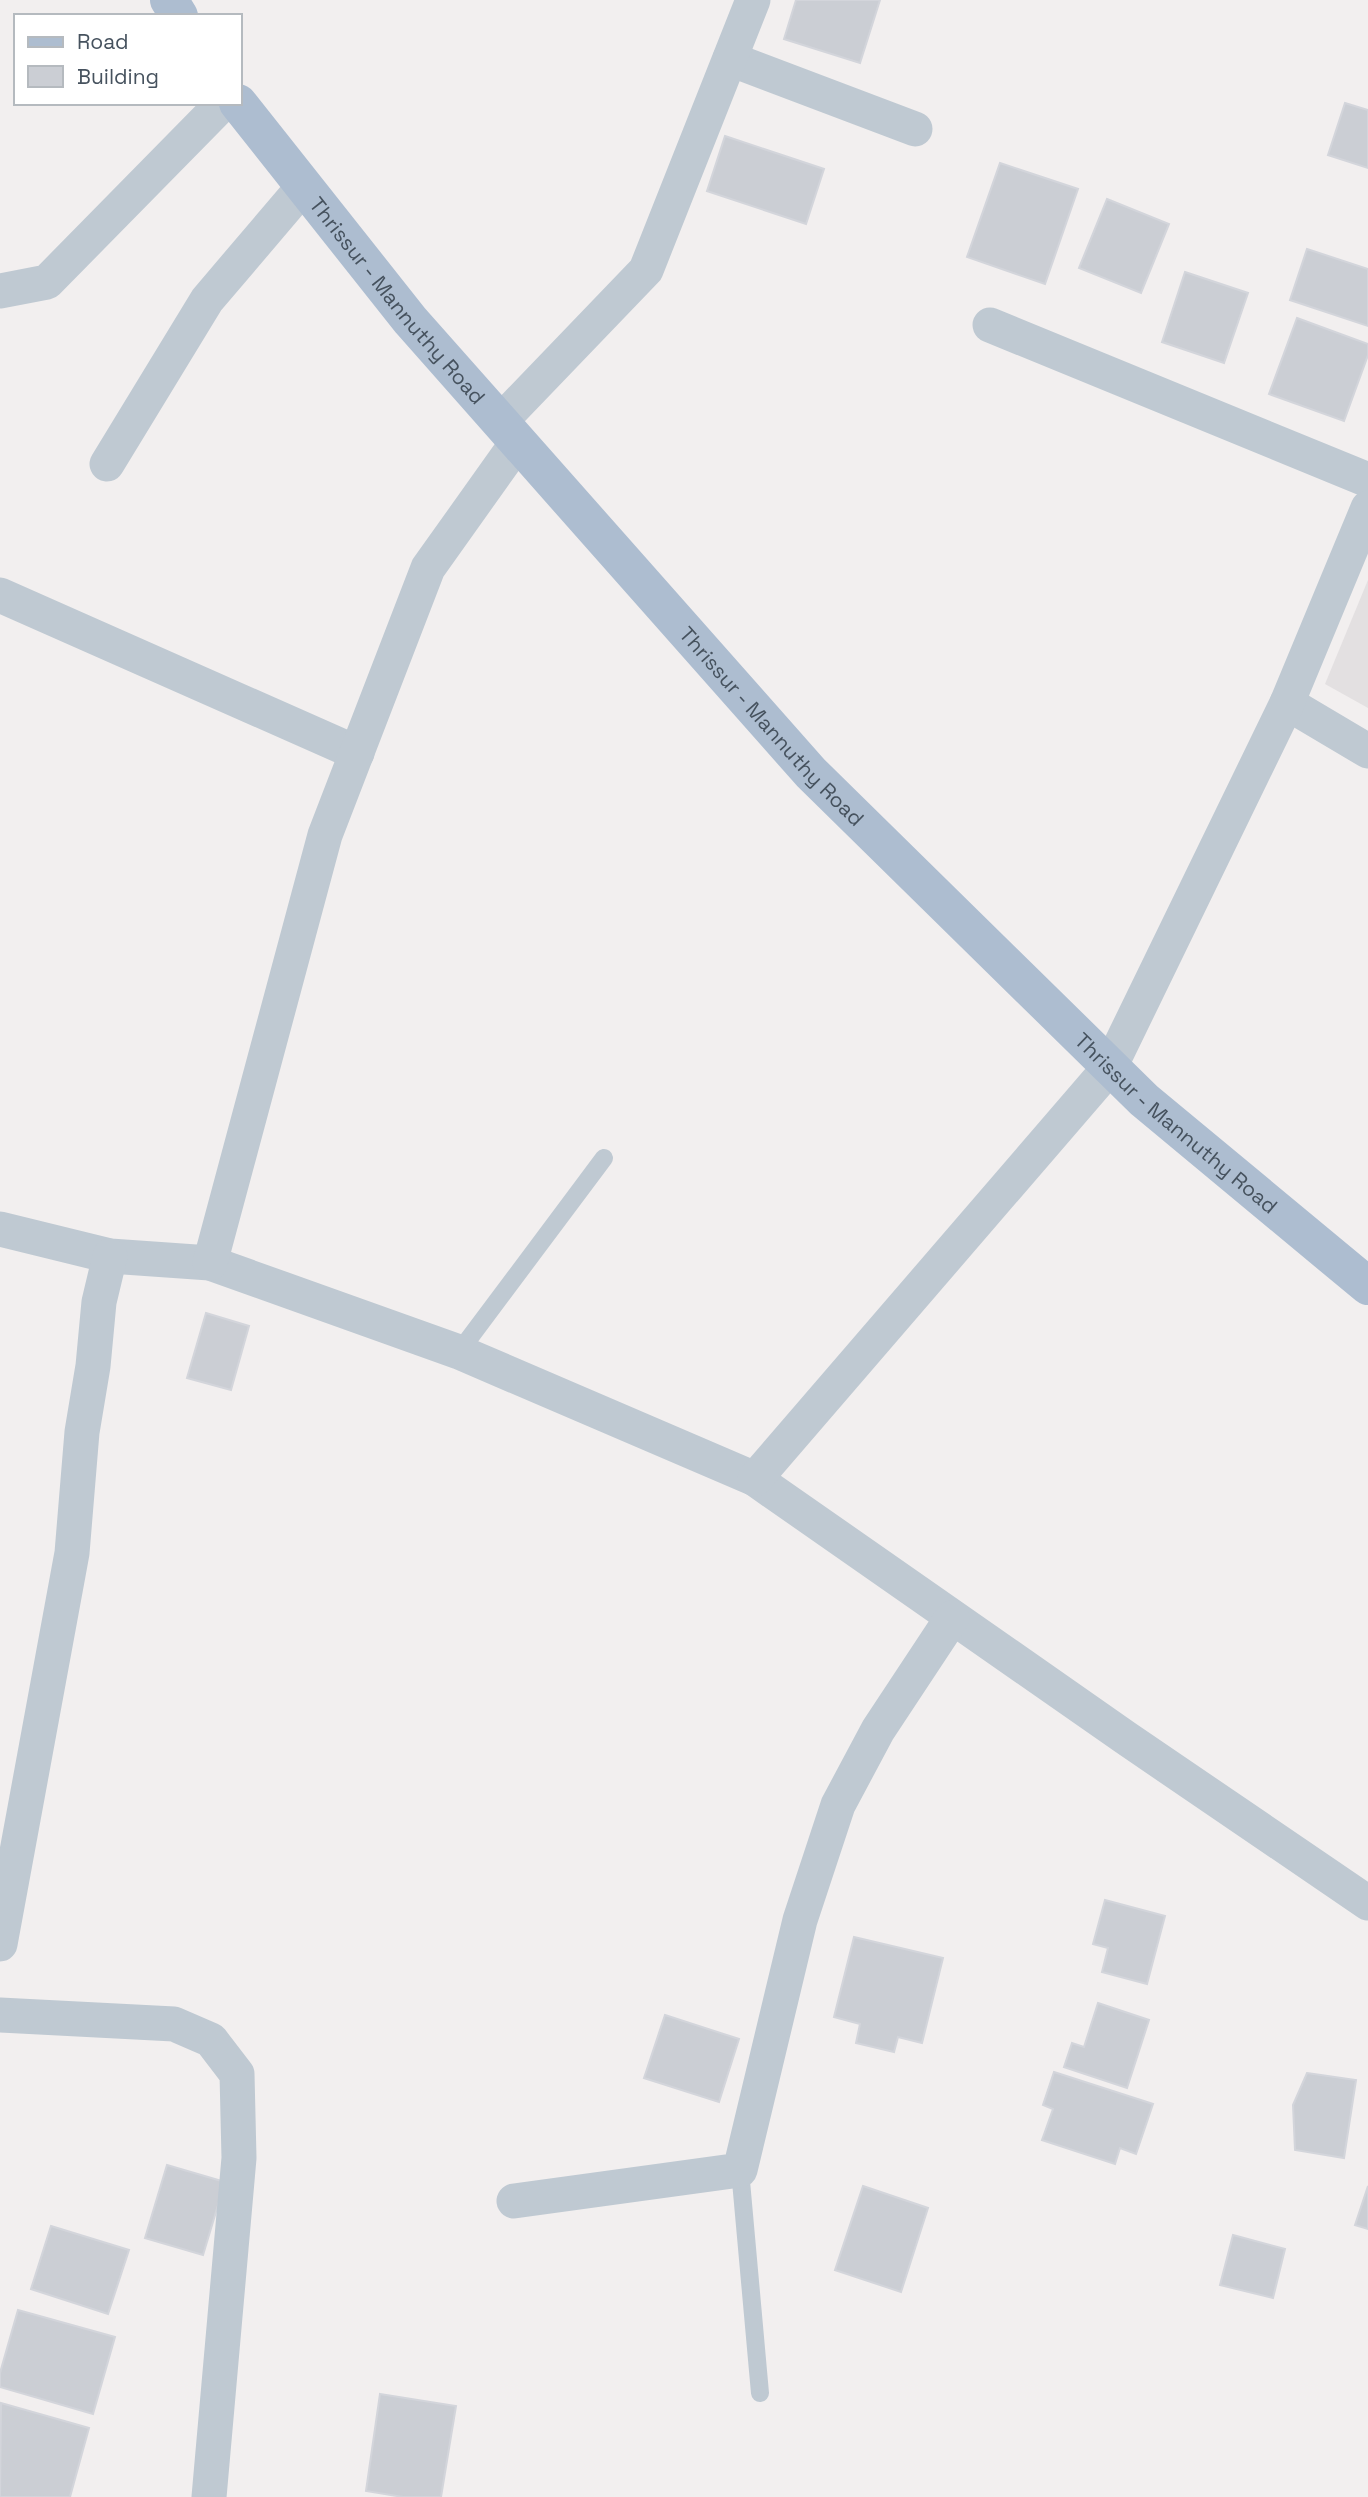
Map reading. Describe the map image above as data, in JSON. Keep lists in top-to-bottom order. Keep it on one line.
{"streets":{"main road":["Thrissur - Mannuthy Road"]},"legend":["Road","Building"]}
